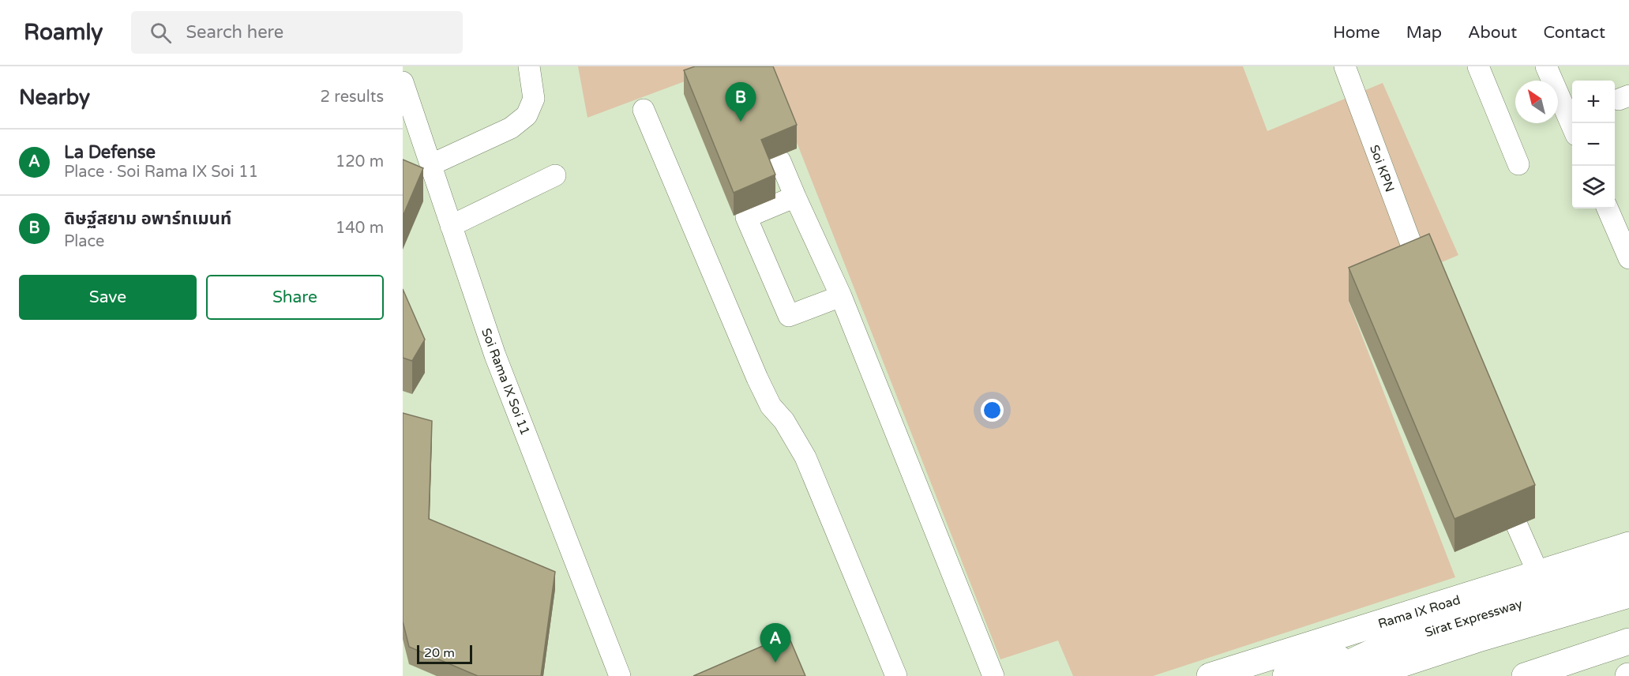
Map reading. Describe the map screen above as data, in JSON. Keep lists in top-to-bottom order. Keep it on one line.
{"streets":{"main road":["Rama IX Road","Sirat Expressway"],"street":["Soi KPN","Soi Rama IX Soi 11"]},"scale_bar":"20 m","north":"top left","page":{"header":"Roamly","search":"Search here","nav":["Home","Map","About","Contact"],"heading":["Nearby","2 results"],"map_buttons":["+","−"],"pins":["B","A"],"list":[{"mark":"A","name":"La Defense","note":"Place · Soi Rama IX Soi 11","value":"120 m"},{"mark":"B","name":"ดิษฐ์สยาม อพาร์ทเมนท์","note":"Place","value":"140 m"}],"buttons":["Save","Share"],"scale":"20 m"}}
